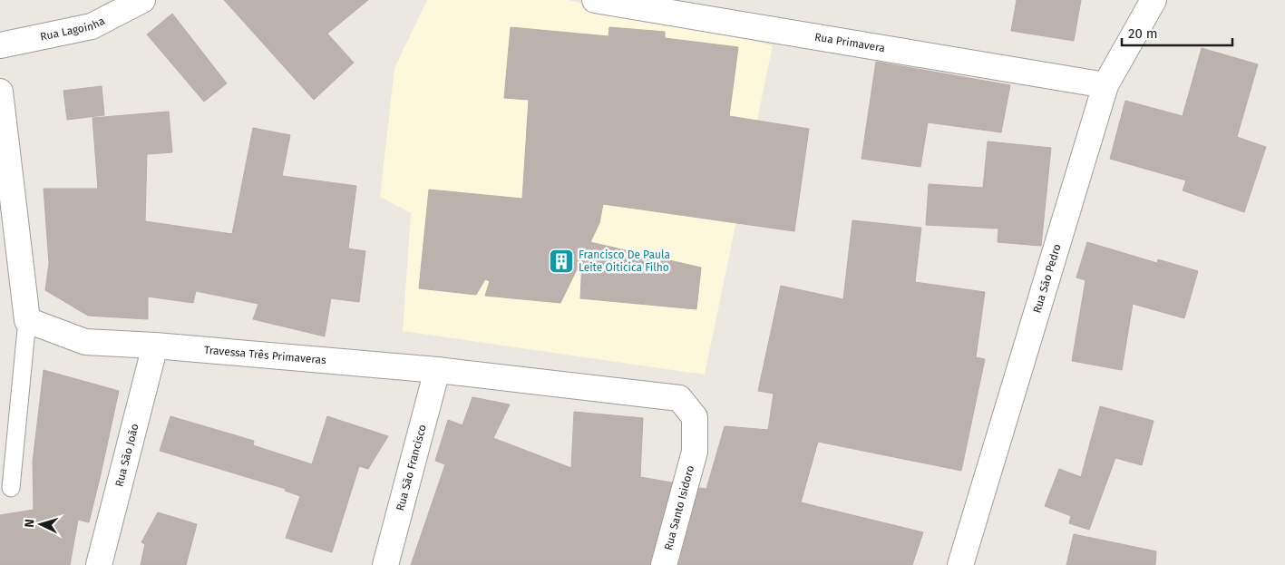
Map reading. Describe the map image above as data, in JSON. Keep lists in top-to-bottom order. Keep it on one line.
{"streets":{"street":["Rua Lagoinha","Rua Primavera","Rua São Pedro","Travessa Três Primaveras","Rua São João","Rua São Francisco","Rua Santo Isidoro"]},"crossings":[["Rua Primavera","Rua São Pedro"],["Travessa Três Primaveras","Rua São João"],["Travessa Três Primaveras","Rua São Francisco"],["Travessa Três Primaveras","Rua Santo Isidoro"]],"places":{"building":["Francisco De Paula Leite Oiticica Filho"]},"scale_bar":"20 m","north":"left"}
